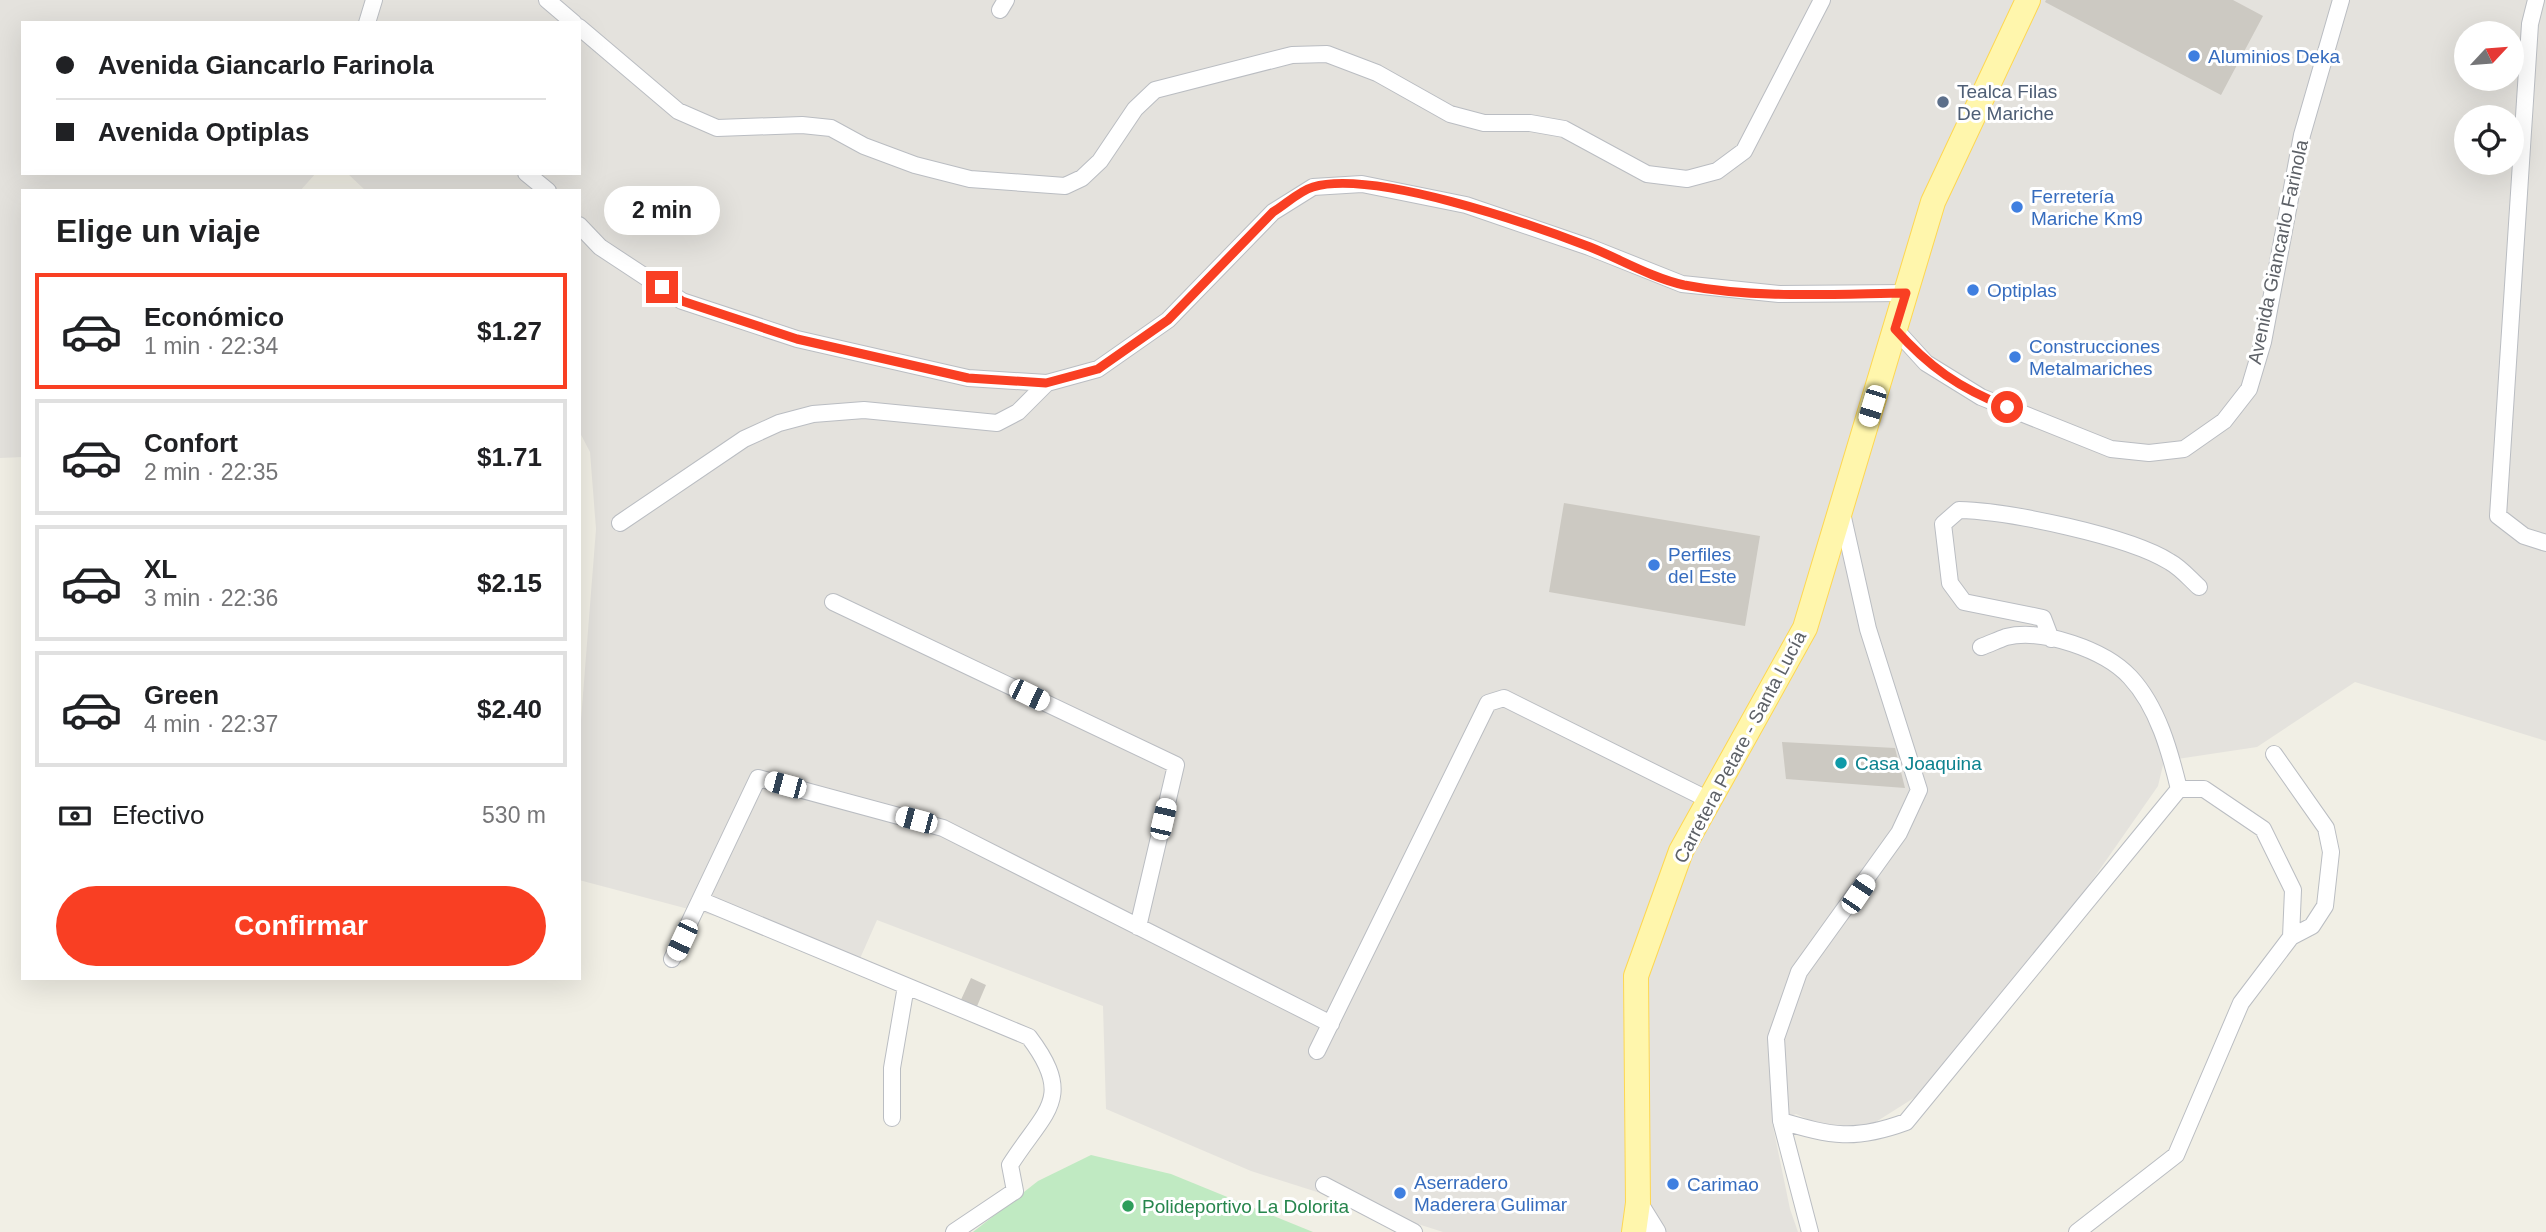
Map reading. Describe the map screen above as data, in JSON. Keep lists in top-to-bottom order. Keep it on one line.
{"streets":{"main road":["Carretera Petare - Santa Lucía"],"street":["Avenida Giancarlo Farinola"]},"crossings":[["Avenida Giancarlo Farinola","Carretera Petare - Santa Lucía"]],"places":["Aluminios Deka","Tealca Filas De Mariche","Ferretería Mariche Km9","Optiplas","Construcciones Metalmariches","Perfiles del Este","Casa Joaquina","Carimao","Aserradero Maderera Gulimar","Polideportivo La Dolorita"],"north":"top right","page":{"banner":["Avenida Giancarlo Farinola","Avenida Optiplas"],"bubble":"2 min","heading":"Elige un viaje","list":[{"name":"Económico","note":"1 min · 22:34","value":"$1.27"},{"name":"Confort","note":"2 min · 22:35","value":"$1.71"},{"name":"XL","note":"3 min · 22:36","value":"$2.15"},{"name":"Green","note":"4 min · 22:37","value":"$2.40"}],"pay":["Efectivo","530 m"],"buttons":"Confirmar"}}
